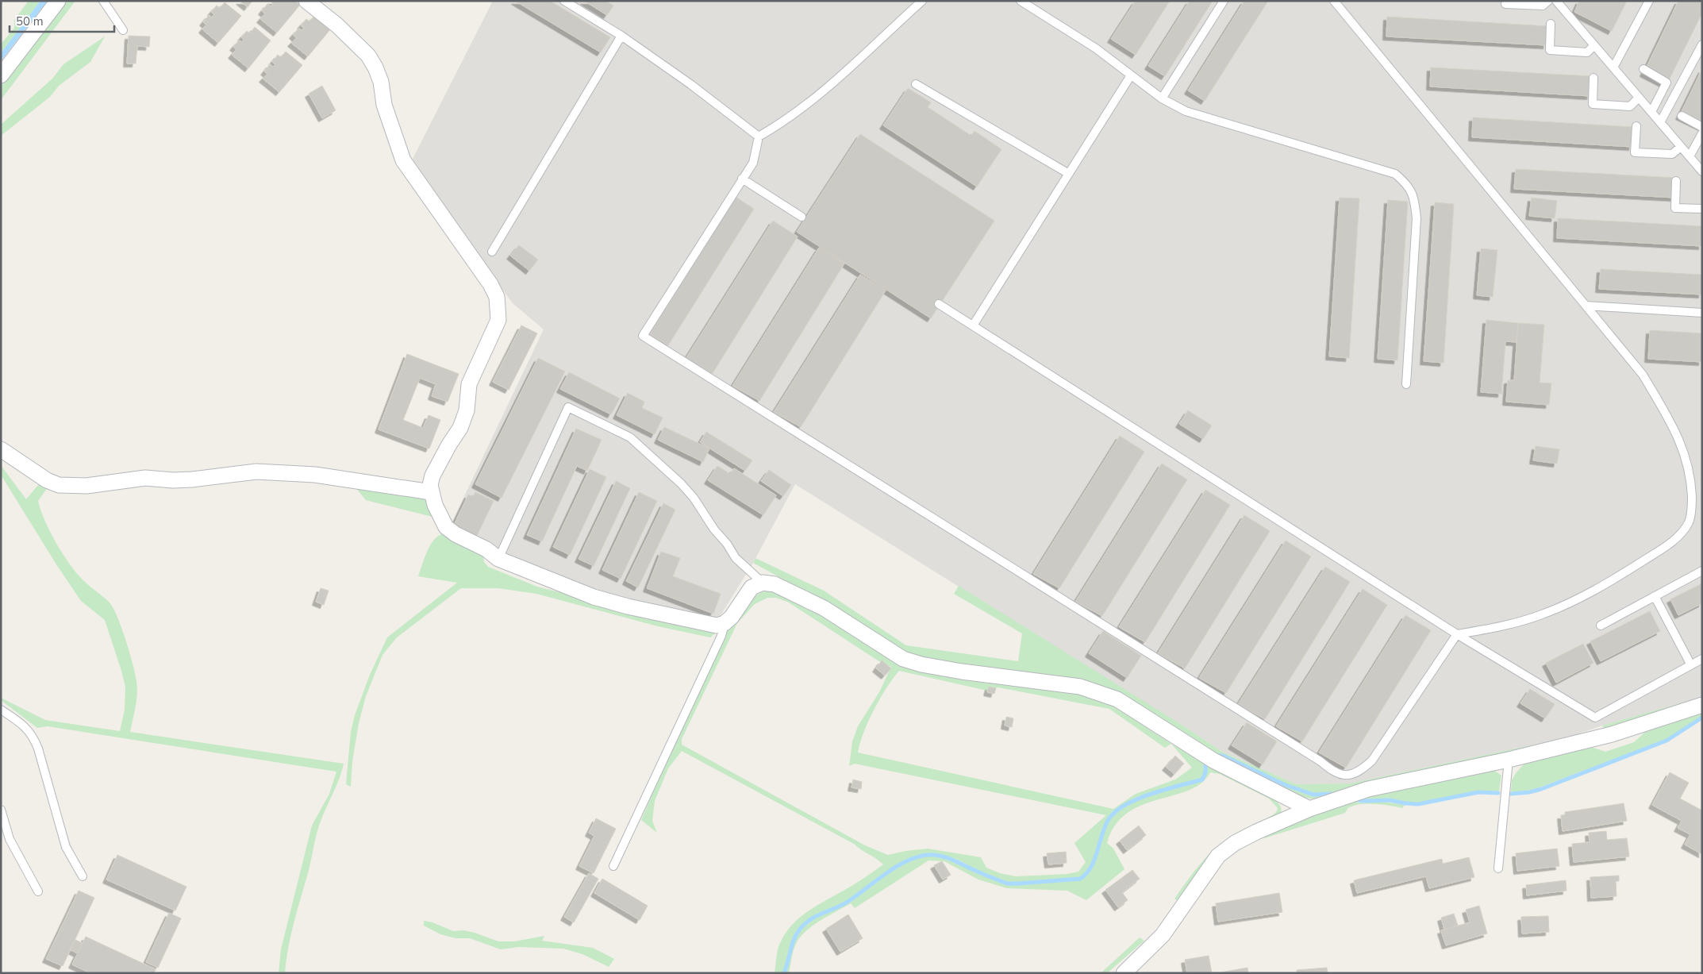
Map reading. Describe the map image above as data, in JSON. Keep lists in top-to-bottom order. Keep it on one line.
{"scale_bar":"50 m"}
